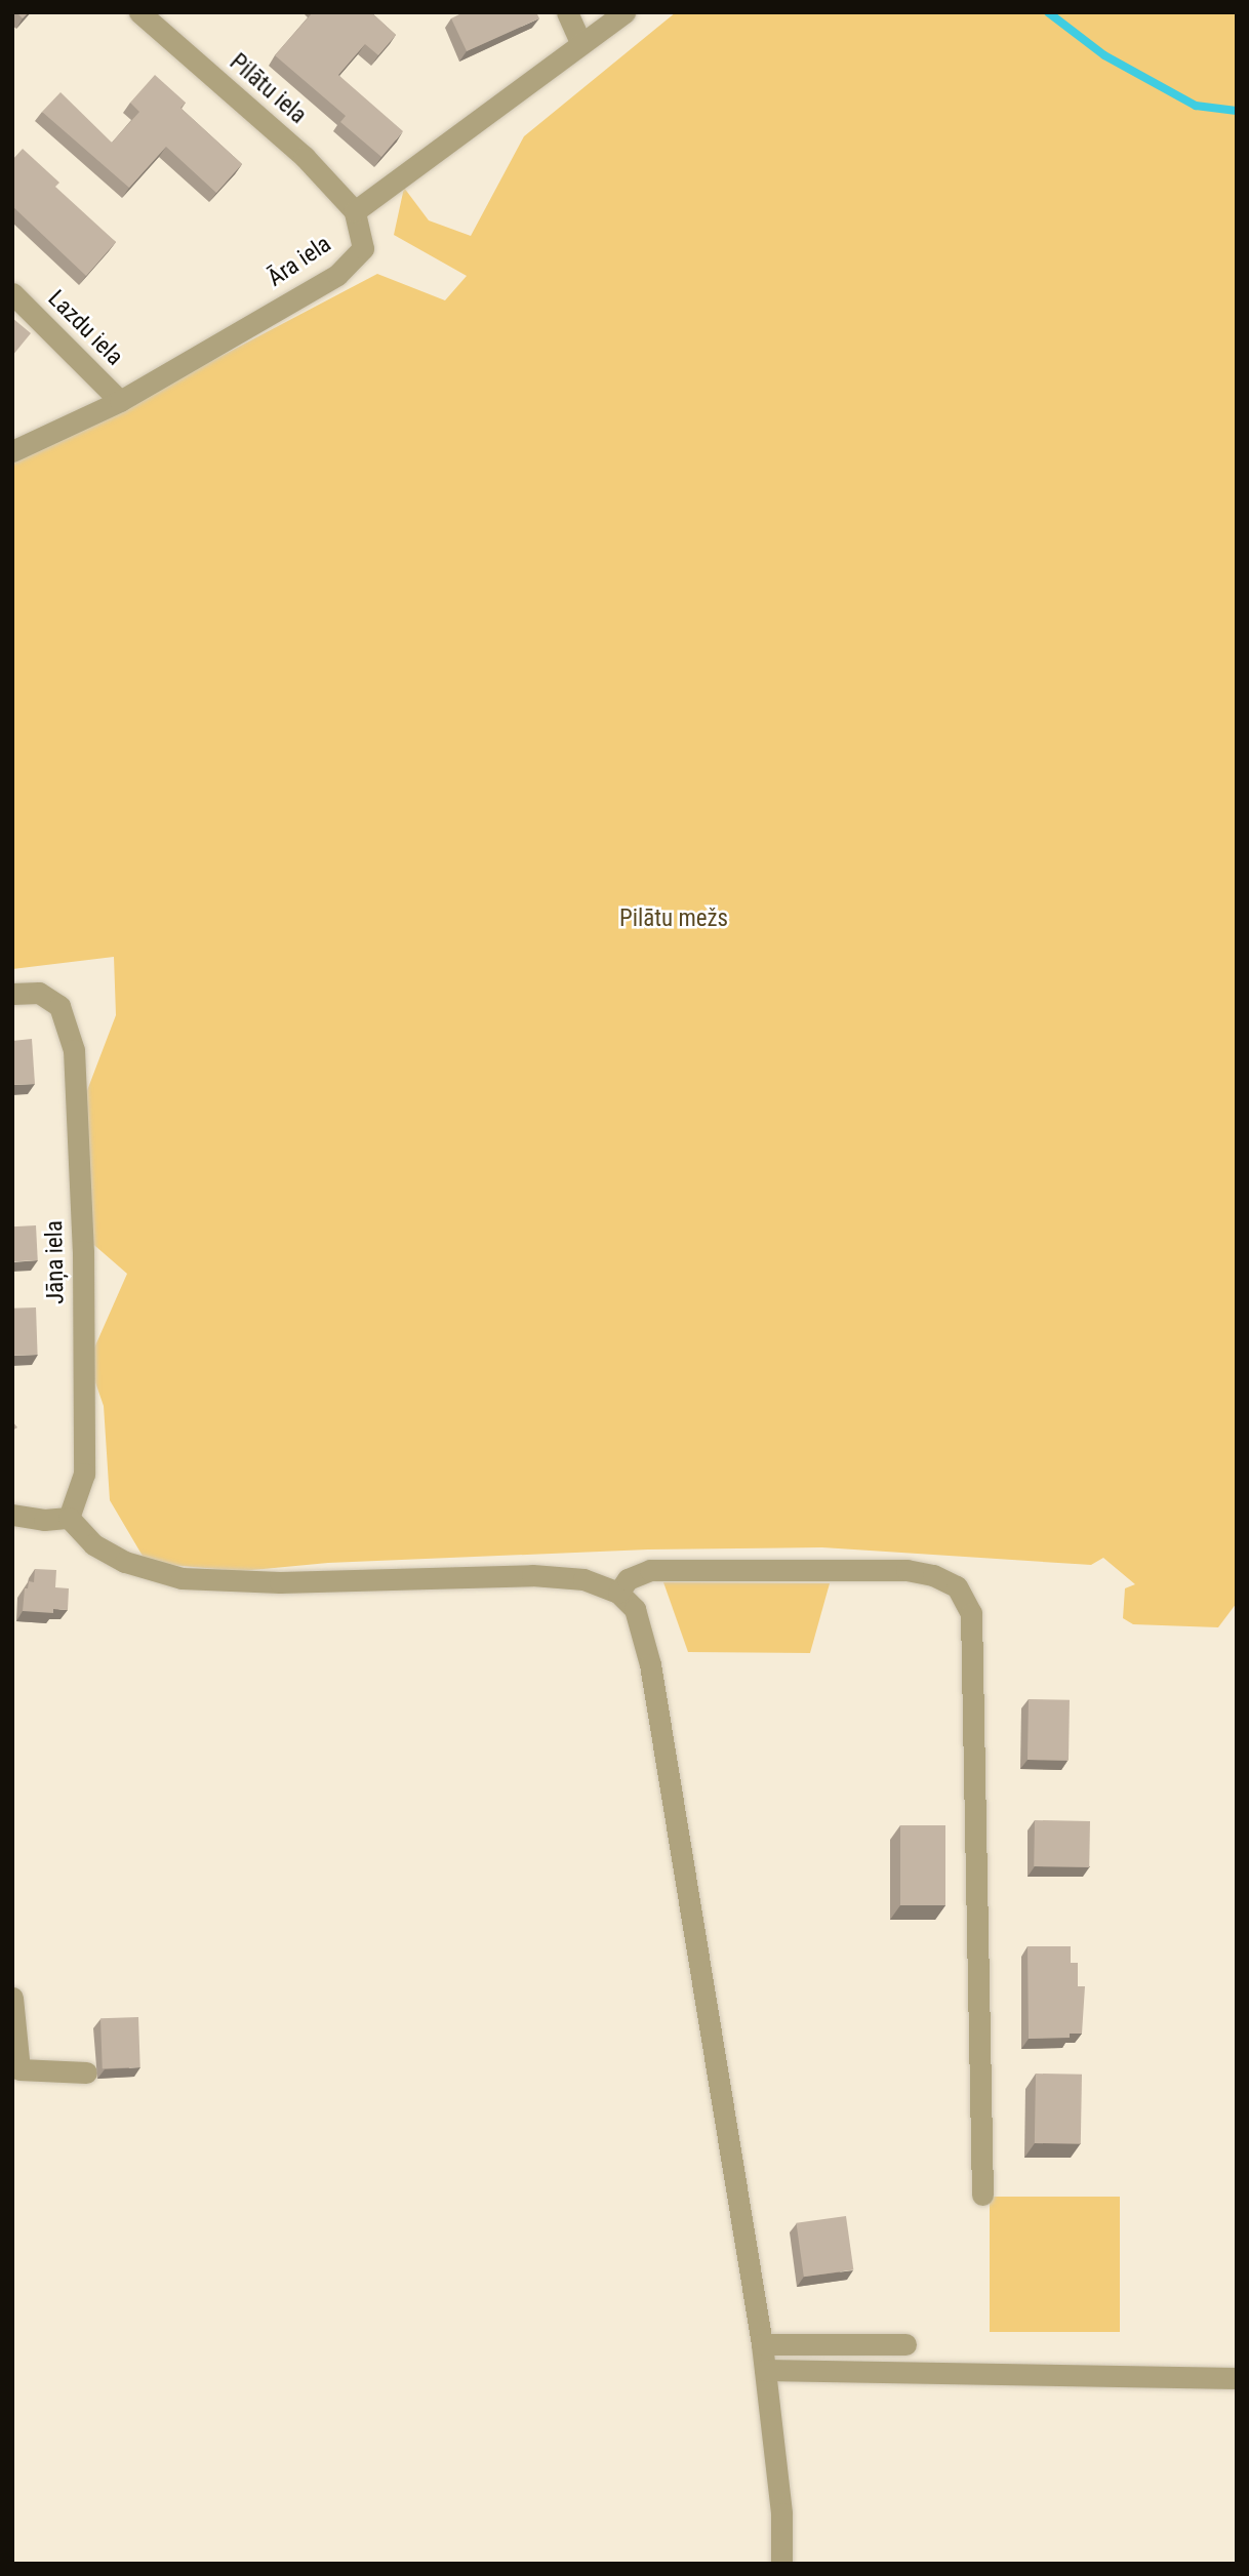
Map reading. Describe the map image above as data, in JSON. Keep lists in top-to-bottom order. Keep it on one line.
{"streets":{"street":["Pilātu iela","Āra iela","Lazdu iela","Jāņa iela"]},"crossings":[["Pilātu iela","Āra iela"],["Āra iela","Lazdu iela"]],"parks":["Pilātu mežs"]}
